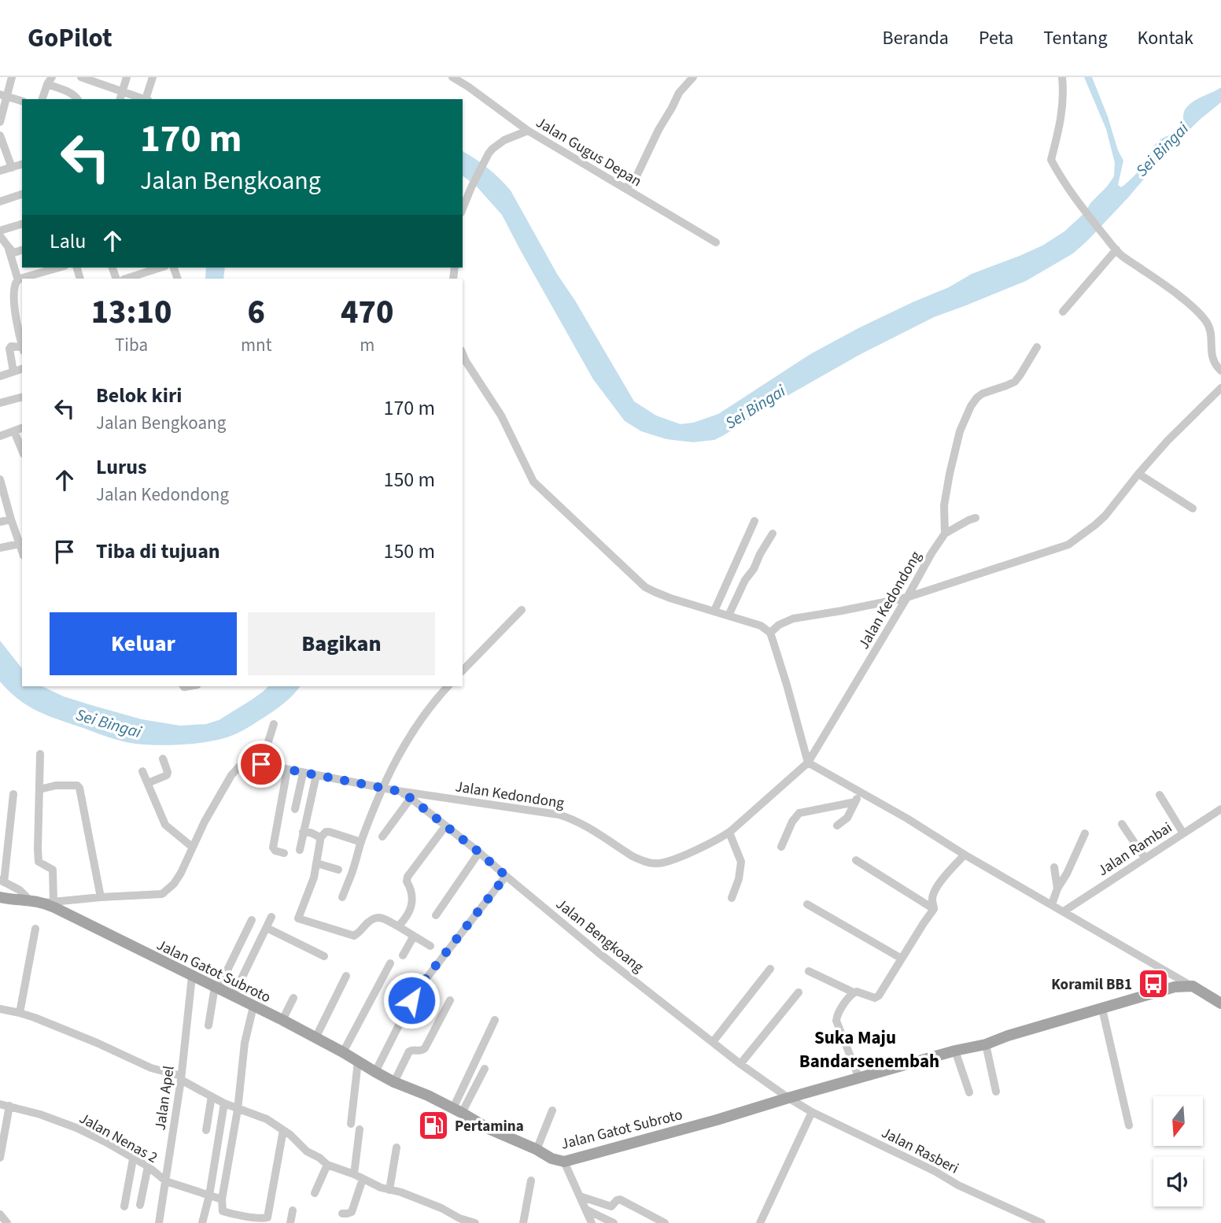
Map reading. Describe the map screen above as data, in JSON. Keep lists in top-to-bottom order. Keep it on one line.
{"streets":{"main road":["Jalan Gatot Subroto"],"street":["Jalan Gugus Depan","Jalan Kedondong","Jalan Rambai","Jalan Bengkoang","Jalan Apel","Jalan Nenas 2","Jalan Rasberi"]},"crossings":[["Jalan Kedondong","Jalan Bengkoang"],["Jalan Kedondong","Jalan Gatot Subroto"],["Jalan Bengkoang","Jalan Gatot Subroto"],["Jalan Bengkoang","Jalan Rasberi"],["Jalan Gatot Subroto","Jalan Apel"],["Jalan Gatot Subroto","Jalan Rasberi"],["Jalan Apel","Jalan Nenas 2"]],"districts":["Suka Maju","Bandarsenembah"],"water":["Sei Bingai"],"places":{"bus stop":["Koramil BB1"],"fuel station":["Pertamina"]},"north":"bottom","page":{"header":"GoPilot","nav":["Beranda","Peta","Tentang","Kontak"],"turn":["170 m","Jalan Bengkoang"],"then":"Lalu","eta":["13:10","Tiba","6","mnt","470","m"],"list":[{"name":"Belok kiri","note":"Jalan Bengkoang","value":"170 m"},{"name":"Lurus","note":"Jalan Kedondong","value":"150 m"},{"name":"Tiba di tujuan","value":"150 m"}],"buttons":["Keluar","Bagikan"]}}
